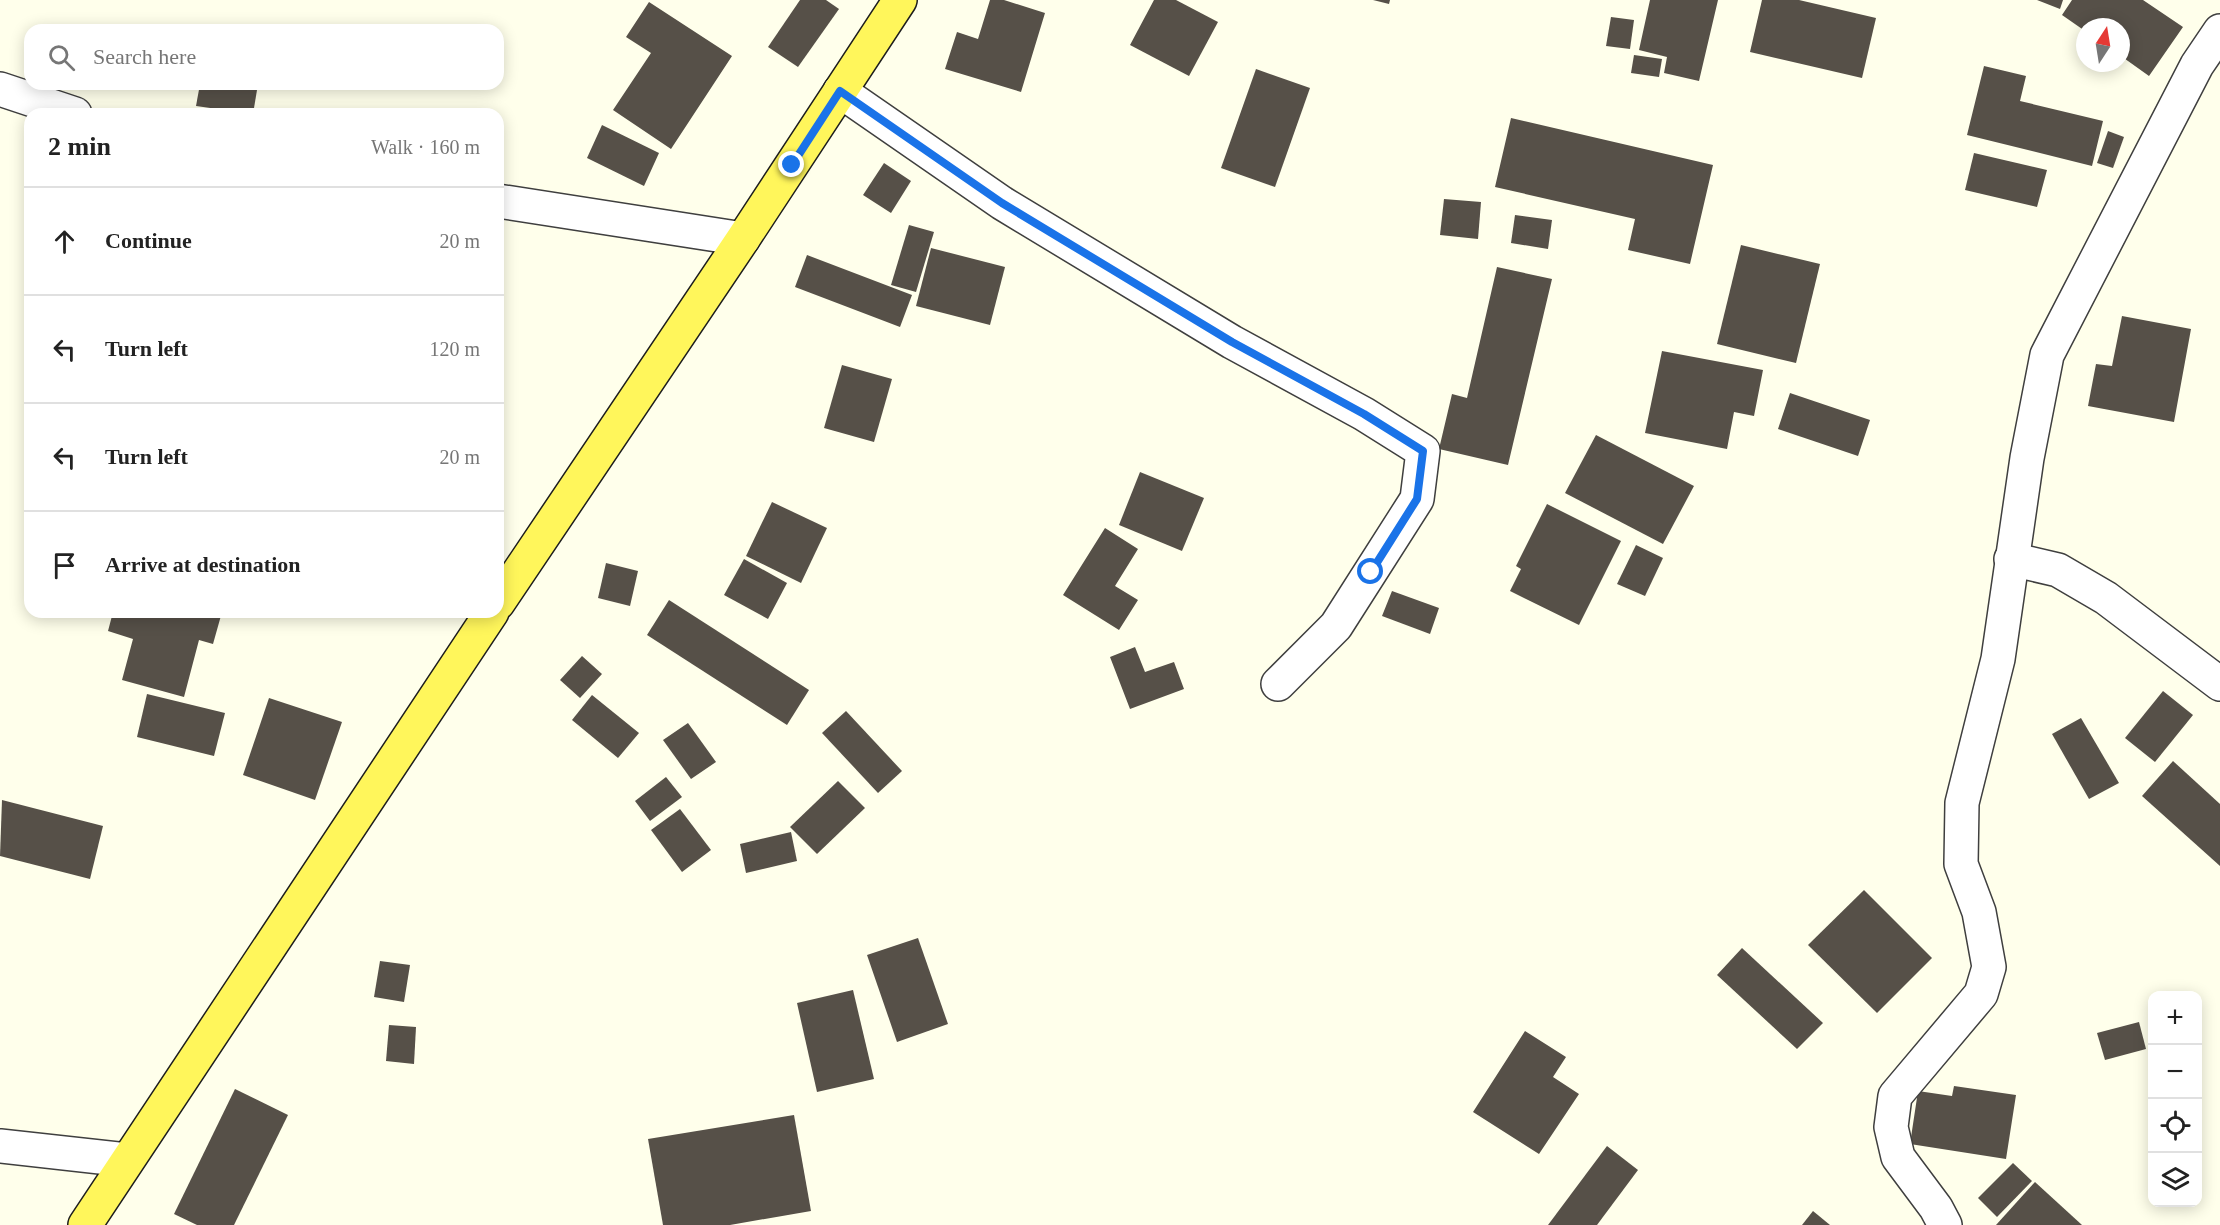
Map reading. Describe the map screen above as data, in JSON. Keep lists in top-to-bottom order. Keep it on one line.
{"north":"top","page":{"search":"Search here","heading":["2 min","Walk · 160 m"],"list":[["Continue","20 m"],["Turn left","120 m"],["Turn left","20 m"],"Arrive at destination"],"map_buttons":["+","−"]}}
